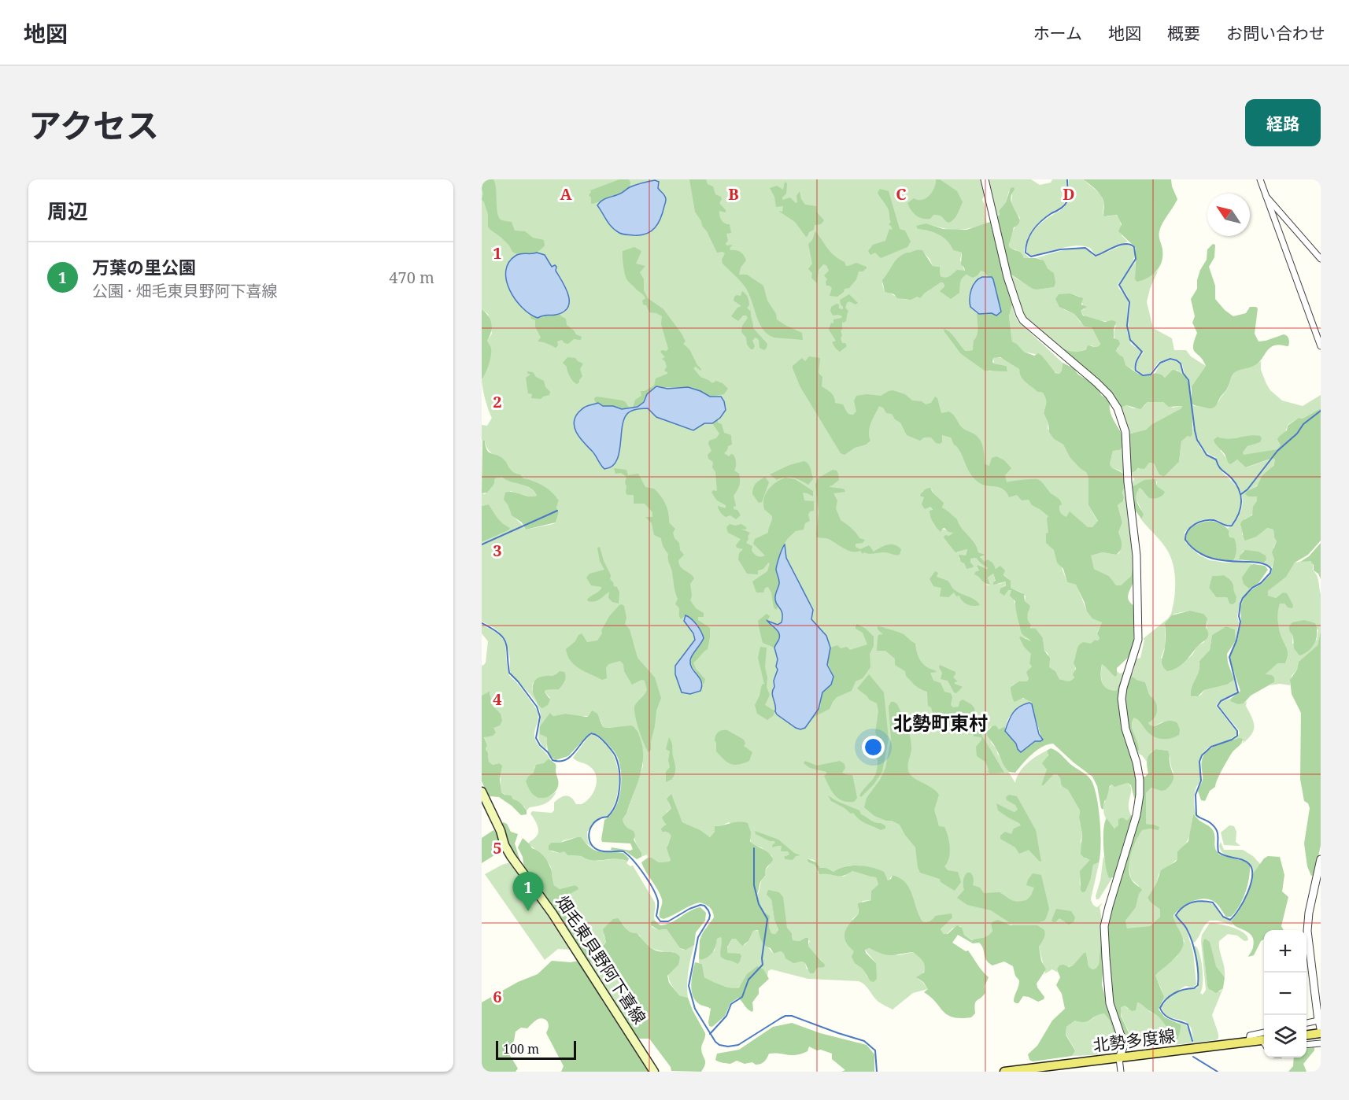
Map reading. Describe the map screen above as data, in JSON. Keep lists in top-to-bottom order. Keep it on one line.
{"streets":{"main road":["畑毛東貝野阿下喜線","北勢多度線"]},"districts":["北勢町東村"],"scale_bar":"100 m","north":"top left","page":{"header":"地図","nav":["ホーム","地図","概要","お問い合わせ"],"title":"アクセス","buttons":"経路","heading":"周辺","list":[{"mark":"1","name":"万葉の里公園","note":"公園 · 畑毛東貝野阿下喜線","value":"470 m"}],"pins":"1","map_buttons":["+","−"],"scale":"100 m"},"grid":{"columns":["A","B","C","D"],"rows":["1","2","3","4","5","6"]}}
